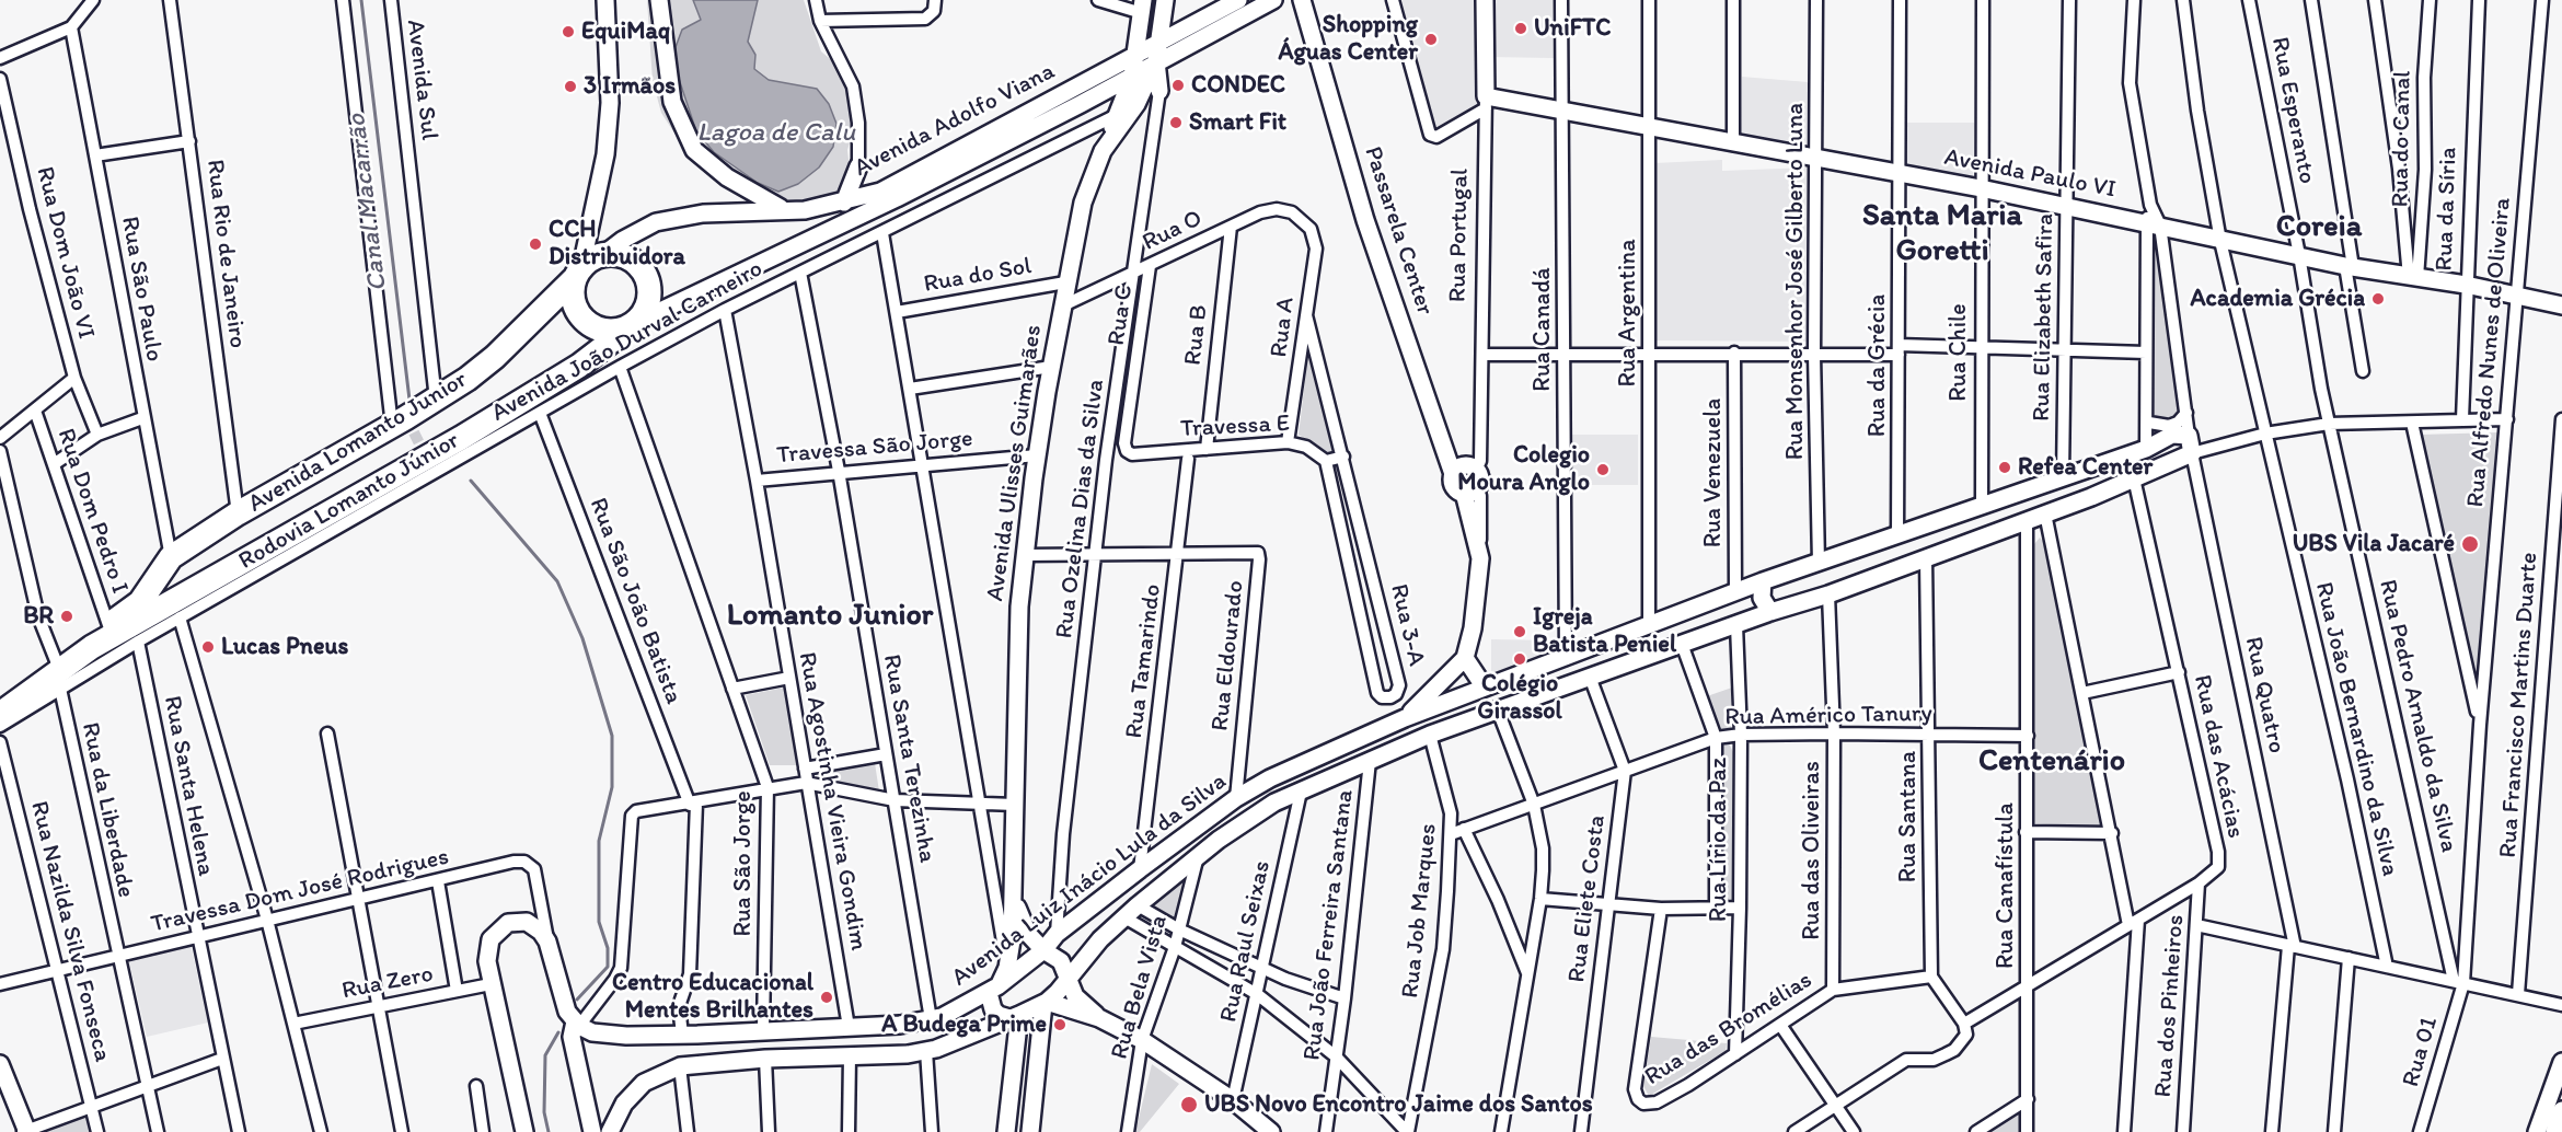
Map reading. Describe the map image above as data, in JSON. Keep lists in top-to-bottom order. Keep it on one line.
{"streets":{"highway":["Avenida Lomanto Junior","Rodovia Lomanto Júnior"],"street":["Avenida Sul","Rua Esperanto","Avenida Adolfo Viana","Rua do Canal","Avenida Paulo VI","Rua da Síria","Rua O","Passarela Center","Rua Portugal","Rua Dom João VI","Rua Rio de Janeiro","Rua do Sol","Rua Monsenhor José Gilberto Luna","Rua São Paulo","Rua Argentina","Rua C","Rua Elizabeth Safira","Rua A","Rua Canadá","Rua B","Avenida João Durval Carneiro","Rua Chile","Rua Alfredo Nunes de Oliveira","Rua da Grécia","Travessa E","Travessa São Jorge","Avenida Ulisses Guimarães","Rua Venezuela","Rua Ozelina Dias da Silva","Rua Dom Pedro I","Rua São João Batista","Rua 3-A","Rua Eldourado","Rua Tamarindo","Rua Quatro","Rua Francisco Martins Duarte","Rua Américo Tanury","Rua Pedro Arnaldo da Silva","Rua João Bernardino da Silva","Rua das Acácias","Rua Santa Terezinha","Rua Santa Helena","Rua Agostinha Vieira Gondim","Rua da Liberdade","Rua Santana","Rua Lírio da Paz","Rua das Oliveiras","Rua São Jorge","Avenida Luiz Inácio Lula da Silva","Rua Canafístula","Travessa Dom José Rodrigues","Rua Eliete Costa","Rua Job Marques","Rua João Ferreira Santana","Rua Nazilda Silva Fonseca","Rua Raul Seixas","Rua Zero","Rua Bela Vista","Rua dos Pinheiros","Rua das Bromélias","Rua 01"]},"crossings":[["Avenida Sul","Avenida Lomanto Junior"],["Rua Esperanto","Avenida Paulo VI"],["Rua Esperanto","Rua Pedro Arnaldo da Silva"],["Rua Esperanto","Avenida Luiz Inácio Lula da Silva"],["Avenida Adolfo Viana","Avenida Lomanto Junior"],["Avenida Adolfo Viana","Avenida Ulisses Guimarães"],["Avenida Adolfo Viana","Rodovia Lomanto Júnior"],["Rua do Canal","Avenida Paulo VI"],["Avenida Paulo VI","Rua da Síria"],["Avenida Paulo VI","Rua Portugal"],["Avenida Paulo VI","Rua Monsenhor José Gilberto Luna"],["Avenida Paulo VI","Rua Argentina"],["Avenida Paulo VI","Rua Elizabeth Safira"],["Avenida Paulo VI","Rua Canadá"],["Avenida Paulo VI","Rua Chile"],["Avenida Paulo VI","Rua Alfredo Nunes de Oliveira"],["Avenida Paulo VI","Rua da Grécia"],["Avenida Paulo VI","Rua Quatro"],["Avenida Paulo VI","Rua João Bernardino da Silva"],["Rua da Síria","Avenida Luiz Inácio Lula da Silva"],["Rua O","Rua C"],["Rua O","Rua A"],["Rua O","Rua B"],["Rua O","Avenida Ulisses Guimarães"],["Rua O","Rua Ozelina Dias da Silva"],["Passarela Center","Rua Portugal"],["Rua Rio de Janeiro","Avenida Lomanto Junior"],["Rua do Sol","Avenida Ulisses Guimarães"],["Rua Monsenhor José Gilberto Luna","Avenida Luiz Inácio Lula da Silva"],["Rua São Paulo","Avenida Lomanto Junior"],["Rua Argentina","Avenida Luiz Inácio Lula da Silva"],["Rua C","Travessa E"],["Rua Elizabeth Safira","Avenida Luiz Inácio Lula da Silva"],["Rua A","Travessa E"],["Rua A","Rua 3-A"],["Rua Canadá","Avenida Luiz Inácio Lula da Silva"],["Rua B","Travessa E"],["Avenida João Durval Carneiro","Avenida Ulisses Guimarães"],["Avenida João Durval Carneiro","Rua Ozelina Dias da Silva"],["Avenida João Durval Carneiro","Rua São João Batista"],["Avenida João Durval Carneiro","Rua Santa Terezinha"],["Avenida João Durval Carneiro","Rua Santa Helena"],["Avenida João Durval Carneiro","Rua Agostinha Vieira Gondim"],["Avenida João Durval Carneiro","Rua da Liberdade"],["Avenida João Durval Carneiro","Rua São Jorge"],["Rua Chile","Avenida Luiz Inácio Lula da Silva"],["Rua Alfredo Nunes de Oliveira","Rua Pedro Arnaldo da Silva"],["Rua Alfredo Nunes de Oliveira","Avenida Luiz Inácio Lula da Silva"],["Rua Alfredo Nunes de Oliveira","Rua 01"],["Rua da Grécia","Avenida Luiz Inácio Lula da Silva"],["Travessa E","Rua 3-A"],["Avenida Lomanto Junior","Rodovia Lomanto Júnior"],["Avenida Lomanto Junior","Rua Dom Pedro I"],["Travessa São Jorge","Avenida Ulisses Guimarães"],["Travessa São Jorge","Rua Santa Terezinha"],["Travessa São Jorge","Rua Agostinha Vieira Gondim"],["Rua Venezuela","Avenida Luiz Inácio Lula da Silva"],["Rua Ozelina Dias da Silva","Avenida Luiz Inácio Lula da Silva"],["Rua São João Batista","Avenida Luiz Inácio Lula da Silva"],["Rua Eldourado","Rua Tamarindo"],["Rua Eldourado","Avenida Luiz Inácio Lula da Silva"],["Rua Tamarindo","Avenida Luiz Inácio Lula da Silva"],["Rua Quatro","Avenida Luiz Inácio Lula da Silva"],["Rua Américo Tanury","Rua Santana"],["Rua Américo Tanury","Rua Lírio da Paz"],["Rua Américo Tanury","Rua das Oliveiras"],["Rua Américo Tanury","Rua Canafístula"],["Rua Américo Tanury","Rua Eliete Costa"],["Rua Américo Tanury","Rua Job Marques"],["Rua Pedro Arnaldo da Silva","Avenida Luiz Inácio Lula da Silva"],["Rua Pedro Arnaldo da Silva","Rua 01"],["Rua João Bernardino da Silva","Avenida Luiz Inácio Lula da Silva"],["Rua das Acácias","Avenida Luiz Inácio Lula da Silva"],["Rua das Acácias","Rua Canafístula"],["Rua das Acácias","Rua dos Pinheiros"],["Rua Santa Terezinha","Avenida Luiz Inácio Lula da Silva"],["Rua Santa Helena","Travessa Dom José Rodrigues"],["Rua Agostinha Vieira Gondim","Avenida Luiz Inácio Lula da Silva"],["Rua da Liberdade","Travessa Dom José Rodrigues"],["Rua Santana","Avenida Luiz Inácio Lula da Silva"],["Rua Santana","Rua das Bromélias"],["Rua Lírio da Paz","Avenida Luiz Inácio Lula da Silva"],["Rua Lírio da Paz","Rua das Bromélias"],["Rua das Oliveiras","Avenida Luiz Inácio Lula da Silva"],["Rua das Oliveiras","Rua das Bromélias"],["Rua São Jorge","Avenida Luiz Inácio Lula da Silva"],["Avenida Luiz Inácio Lula da Silva","Rua Canafístula"],["Avenida Luiz Inácio Lula da Silva","Rua Eliete Costa"],["Avenida Luiz Inácio Lula da Silva","Rua Job Marques"],["Avenida Luiz Inácio Lula da Silva","Rua João Ferreira Santana"],["Avenida Luiz Inácio Lula da Silva","Rua Raul Seixas"],["Avenida Luiz Inácio Lula da Silva","Rua Bela Vista"],["Travessa Dom José Rodrigues","Rua Nazilda Silva Fonseca"]],"districts":["Santa Maria Goretti","Coreia","Lomanto Junior","Centenário"],"water":["Lagoa de Calu","Canal Macarrão"],"places":["UniFTC","EquiMaq","Shopping Águas Center","CONDEC","3 Irmãos","Smart Fit","CCH Distribuidora","Academia Grécia","Refea Center","Colegio Moura Anglo","UBS Vila Jacaré","BR","Igreja Batista Peniel","Lucas Pneus","Colégio Girassol","Centro Educacional Mentes Brilhantes","A Budega Prime","UBS Novo Encontro Jaime dos Santos"]}
